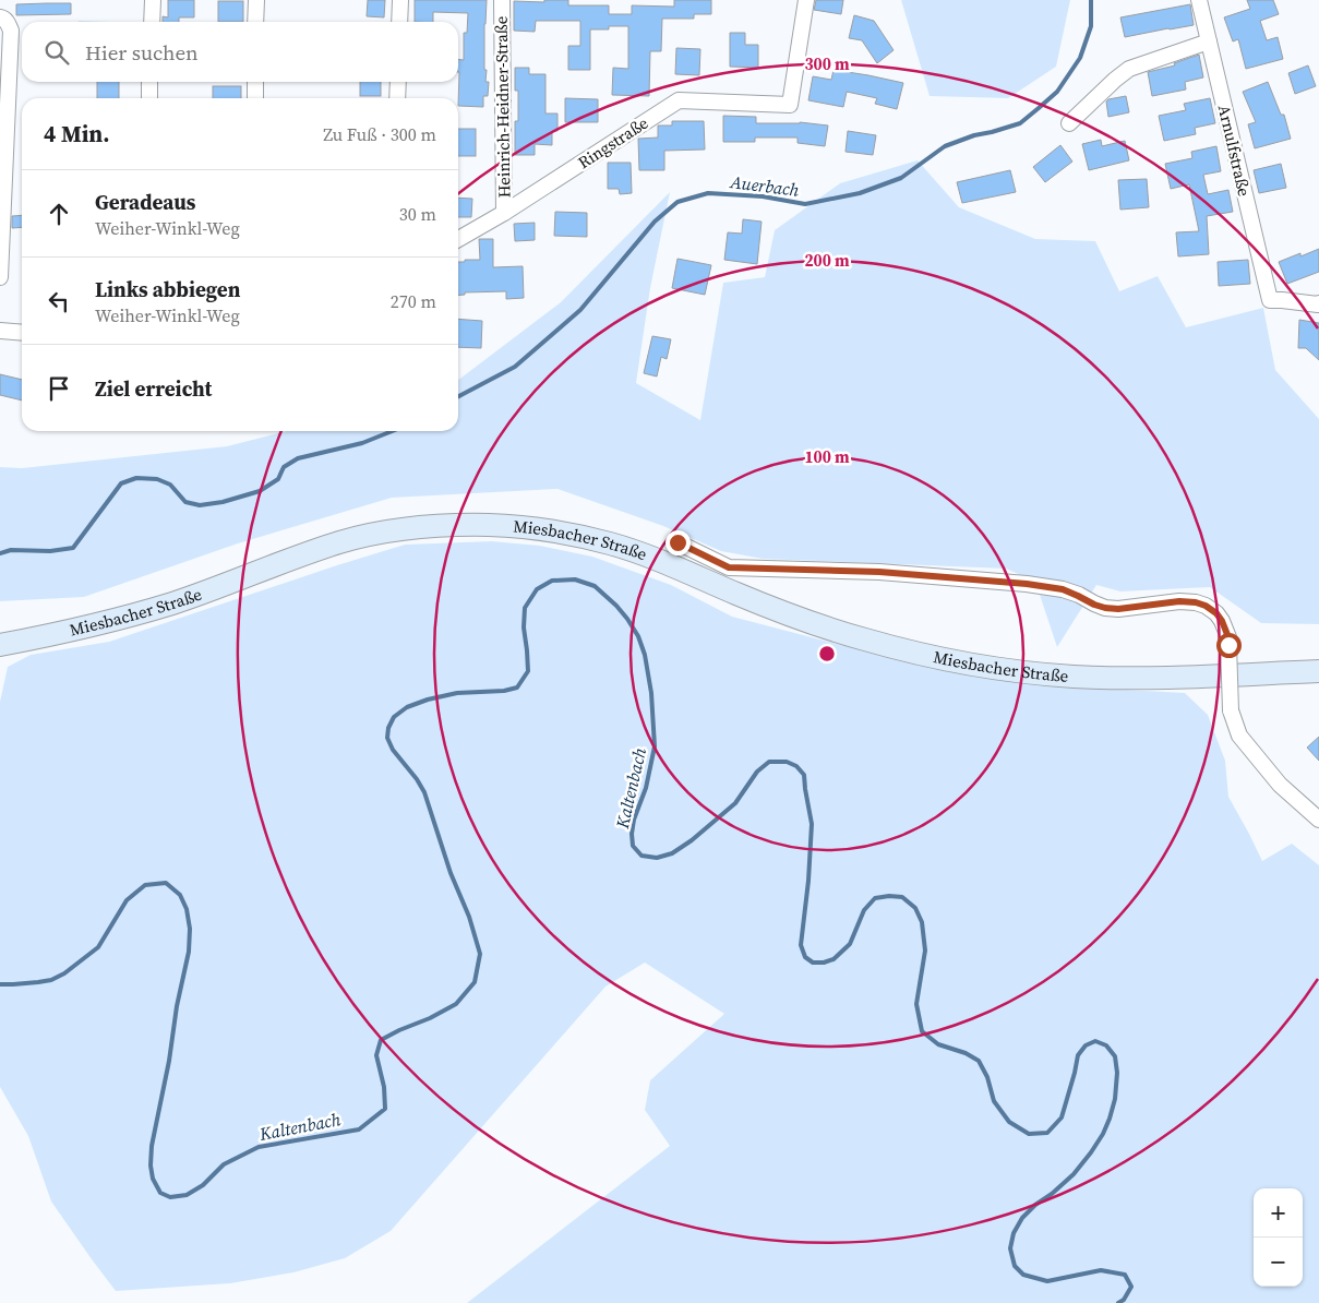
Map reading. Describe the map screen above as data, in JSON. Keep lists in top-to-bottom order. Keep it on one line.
{"streets":{"main road":["Miesbacher Straße"],"street":["Heinrich-Heidner-Straße","Ringstraße","Arnulfstraße"]},"crossings":[["Heinrich-Heidner-Straße","Ringstraße"]],"water":["Auerbach","Kaltenbach"],"page":{"search":"Hier suchen","heading":["4 Min.","Zu Fuß · 300 m"],"list":[["Geradeaus","Weiher-Winkl-Weg","30 m"],["Links abbiegen","Weiher-Winkl-Weg","270 m"],"Ziel erreicht"],"map_buttons":["+","−"]},"rings":["300 m","200 m","100 m"]}
